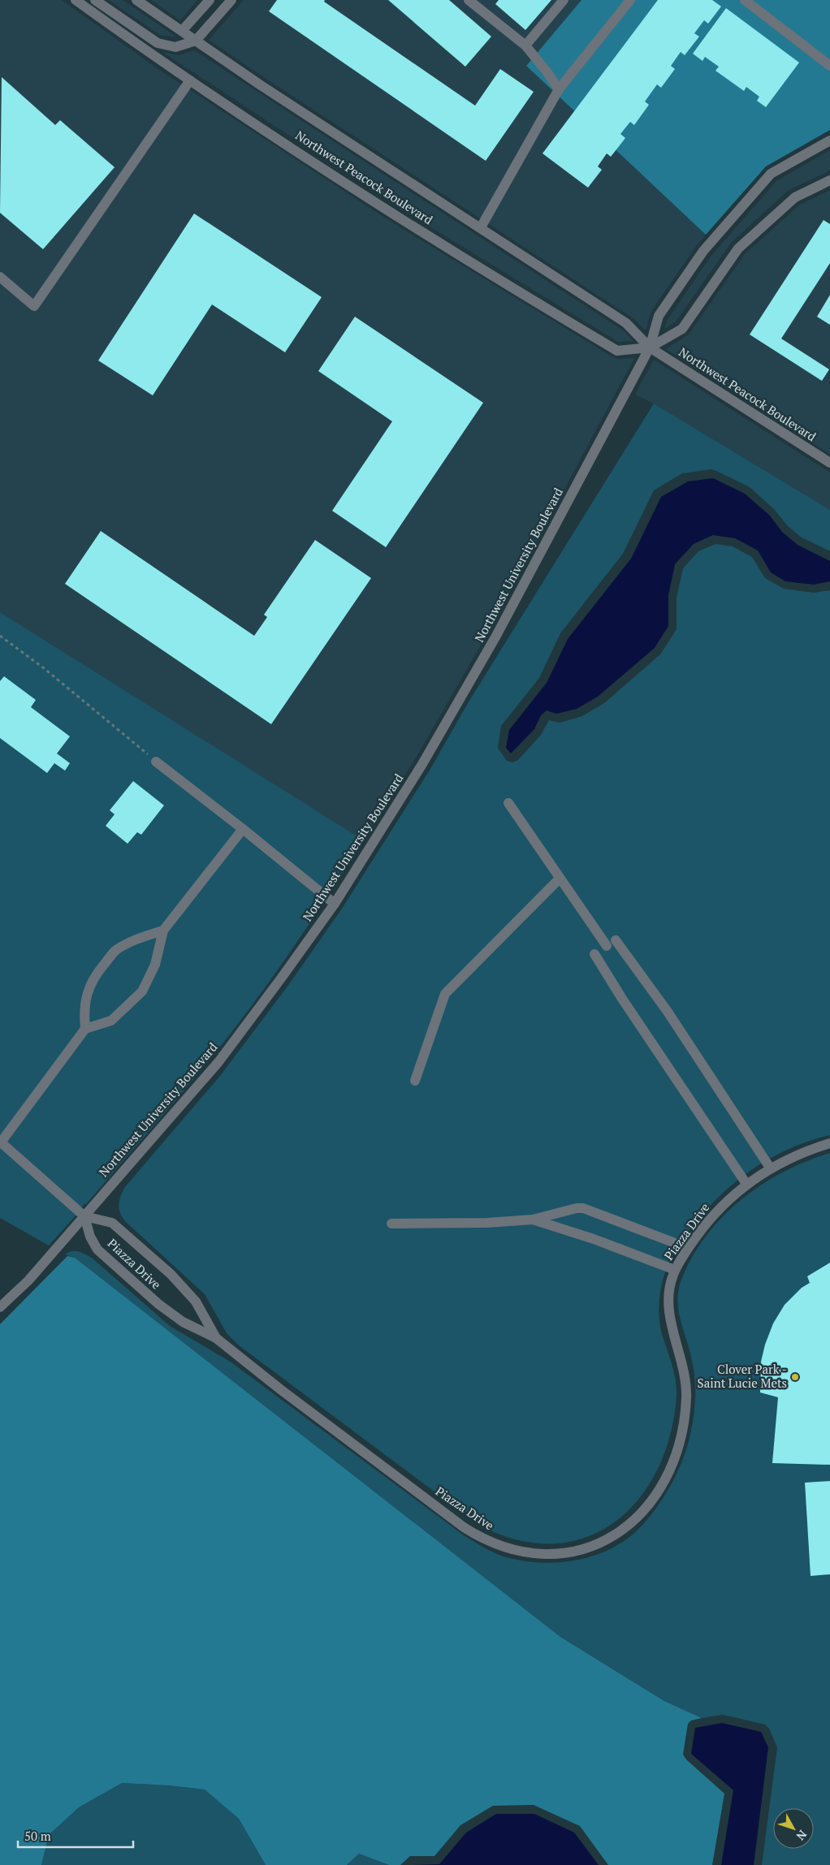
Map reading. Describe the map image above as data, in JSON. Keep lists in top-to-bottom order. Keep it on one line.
{"streets":{"street":["Northwest Peacock Boulevard","Northwest University Boulevard","Piazza Drive"]},"crossings":[["Northwest Peacock Boulevard","Northwest University Boulevard"],["Northwest University Boulevard","Piazza Drive"]],"places":["Clover Park - Saint Lucie Mets"],"scale_bar":"50 m","north":"bottom right"}
